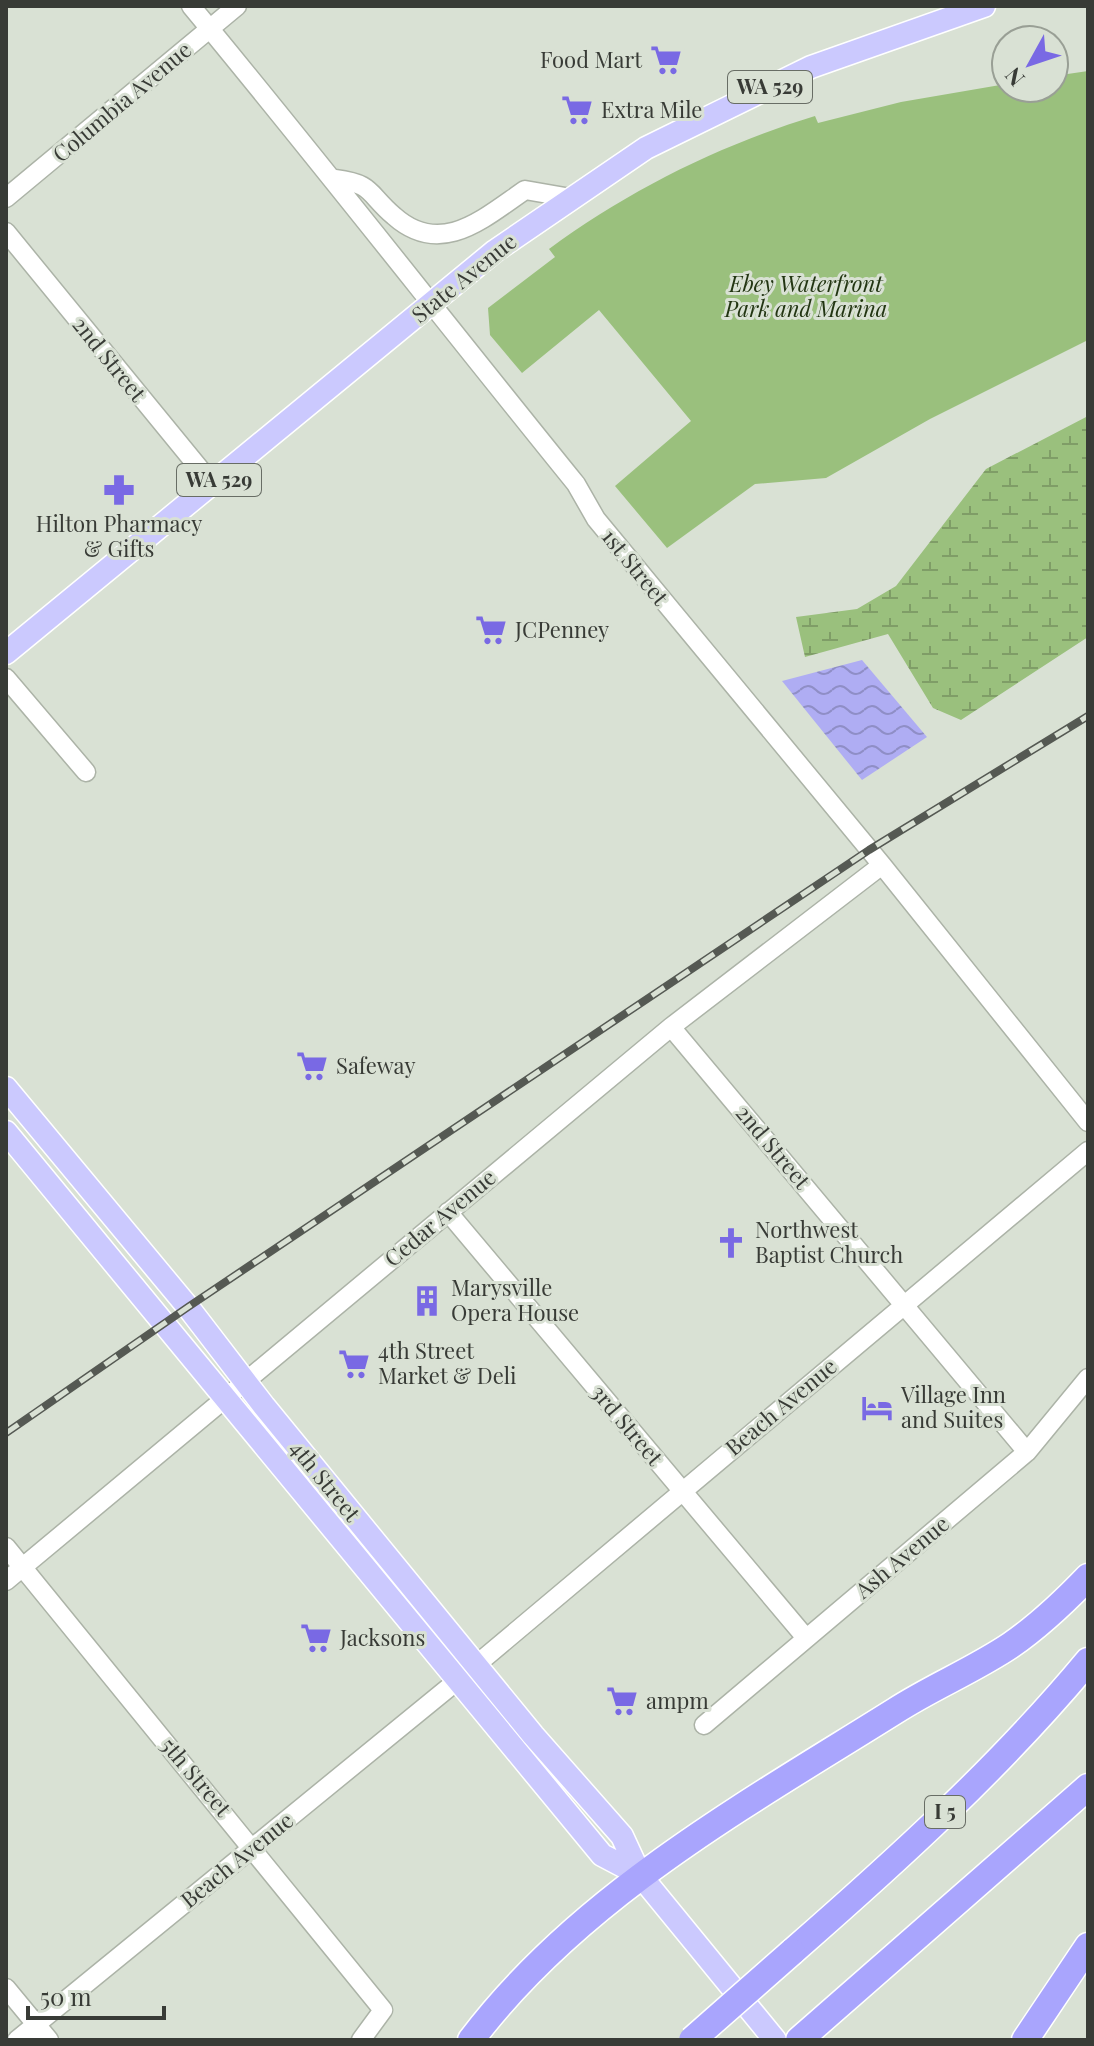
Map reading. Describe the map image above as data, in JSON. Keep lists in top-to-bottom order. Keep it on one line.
{"streets":{"highway":["I 5"],"main road":["WA 529","State Avenue","4th Street"],"street":["Columbia Avenue","2nd Street","1st Street","Cedar Avenue","Beach Avenue","3rd Street","Ash Avenue","5th Street"]},"crossings":[["Columbia Avenue","1st Street"],["State Avenue","2nd Street"],["State Avenue","1st Street"],["2nd Street","Cedar Avenue"],["2nd Street","Beach Avenue"],["2nd Street","Ash Avenue"],["1st Street","Cedar Avenue"],["Cedar Avenue","3rd Street"],["Cedar Avenue","4th Street"],["Cedar Avenue","5th Street"],["Beach Avenue","3rd Street"],["Beach Avenue","4th Street"],["Beach Avenue","5th Street"],["3rd Street","Ash Avenue"]],"parks":["Ebey Waterfront Park and Marina"],"places":{"supermarket":["Food Mart","Extra Mile","JCPenney","Safeway","4th Street Market & Deli","Jacksons","ampm"],"pharmacy":["Hilton Pharmacy & Gifts"],"church":["Northwest Baptist Church"],"building":["Marysville Opera House"],"hotel":["Village Inn and Suites"]},"scale_bar":"50 m","north":"bottom left"}
